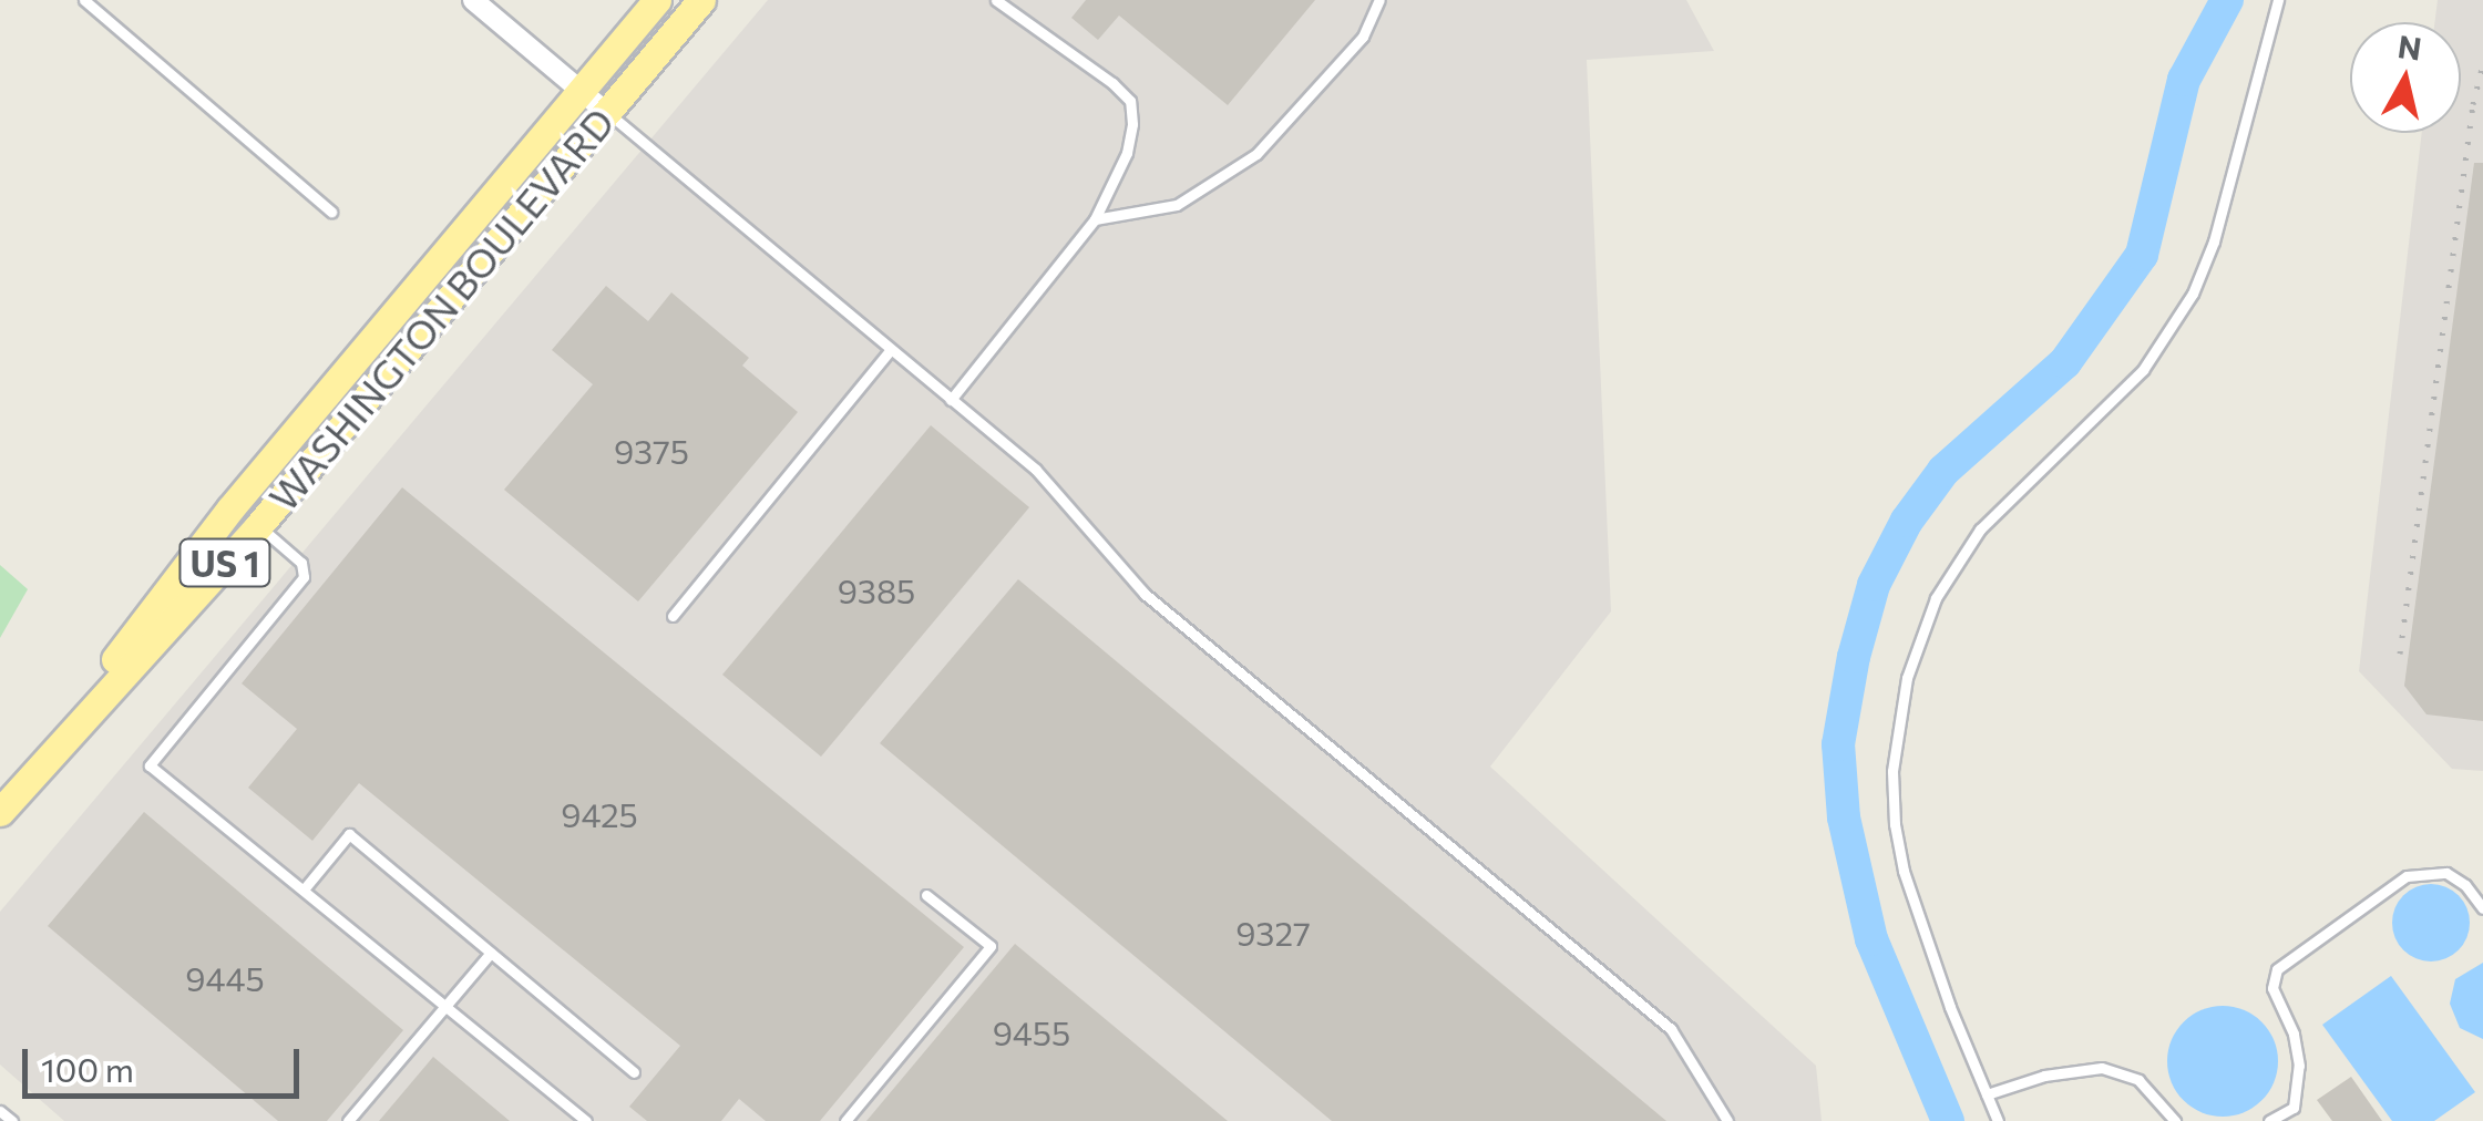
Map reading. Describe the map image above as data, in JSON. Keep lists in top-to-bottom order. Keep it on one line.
{"streets":{"main road":["WASHINGTON BOULEVARD","US 1"]},"house_numbers":["9375","9385","9425","9327","9445","9455"],"scale_bar":"100 m","north":"top"}
